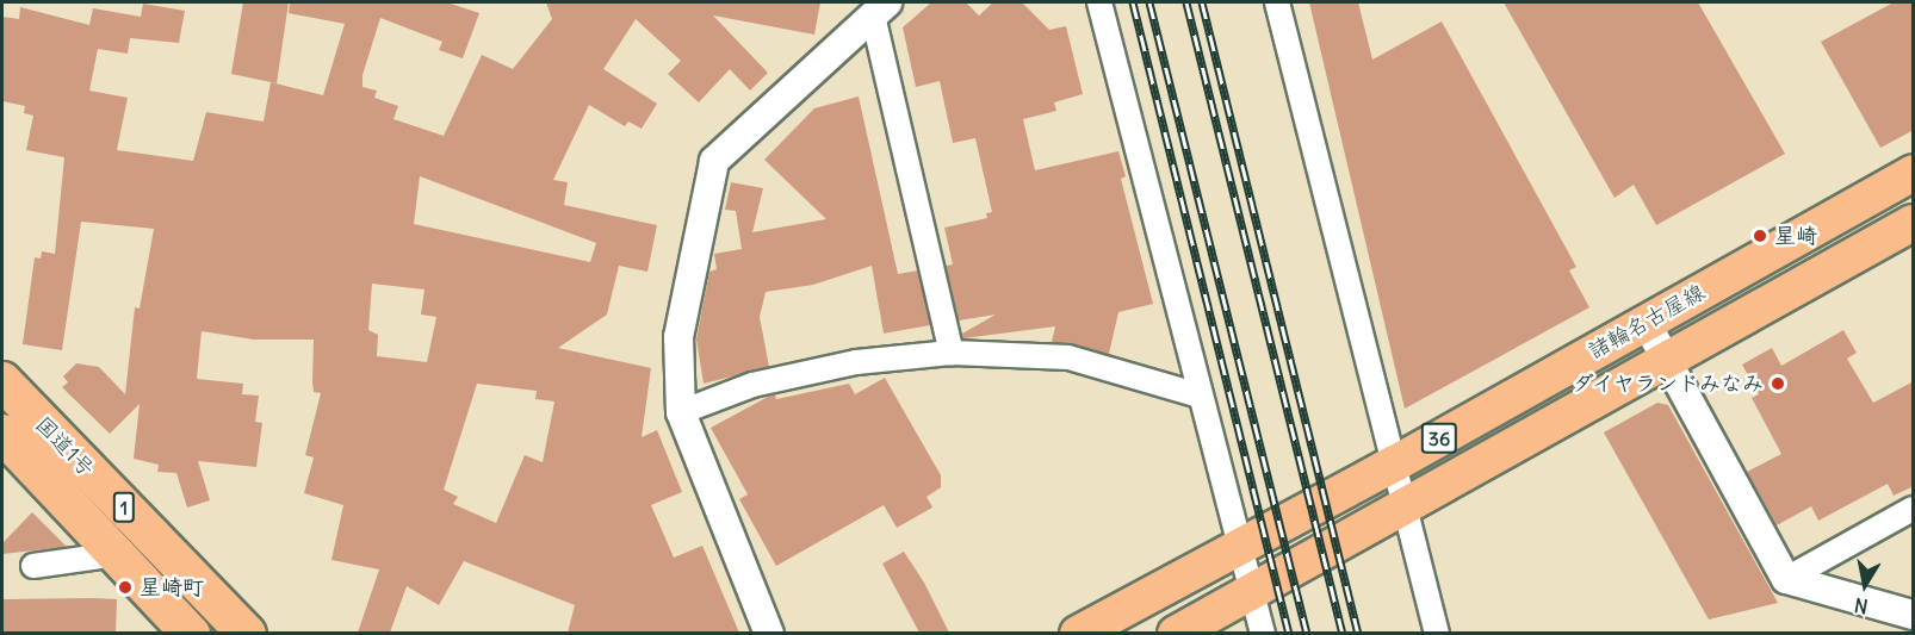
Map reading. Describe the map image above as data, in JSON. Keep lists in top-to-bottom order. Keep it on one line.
{"streets":{"highway":["国道1号","1"],"main road":["諸輪名古屋線","36"]},"places":["星崎","ダイヤランドみなみ","星崎町"],"north":"bottom"}
